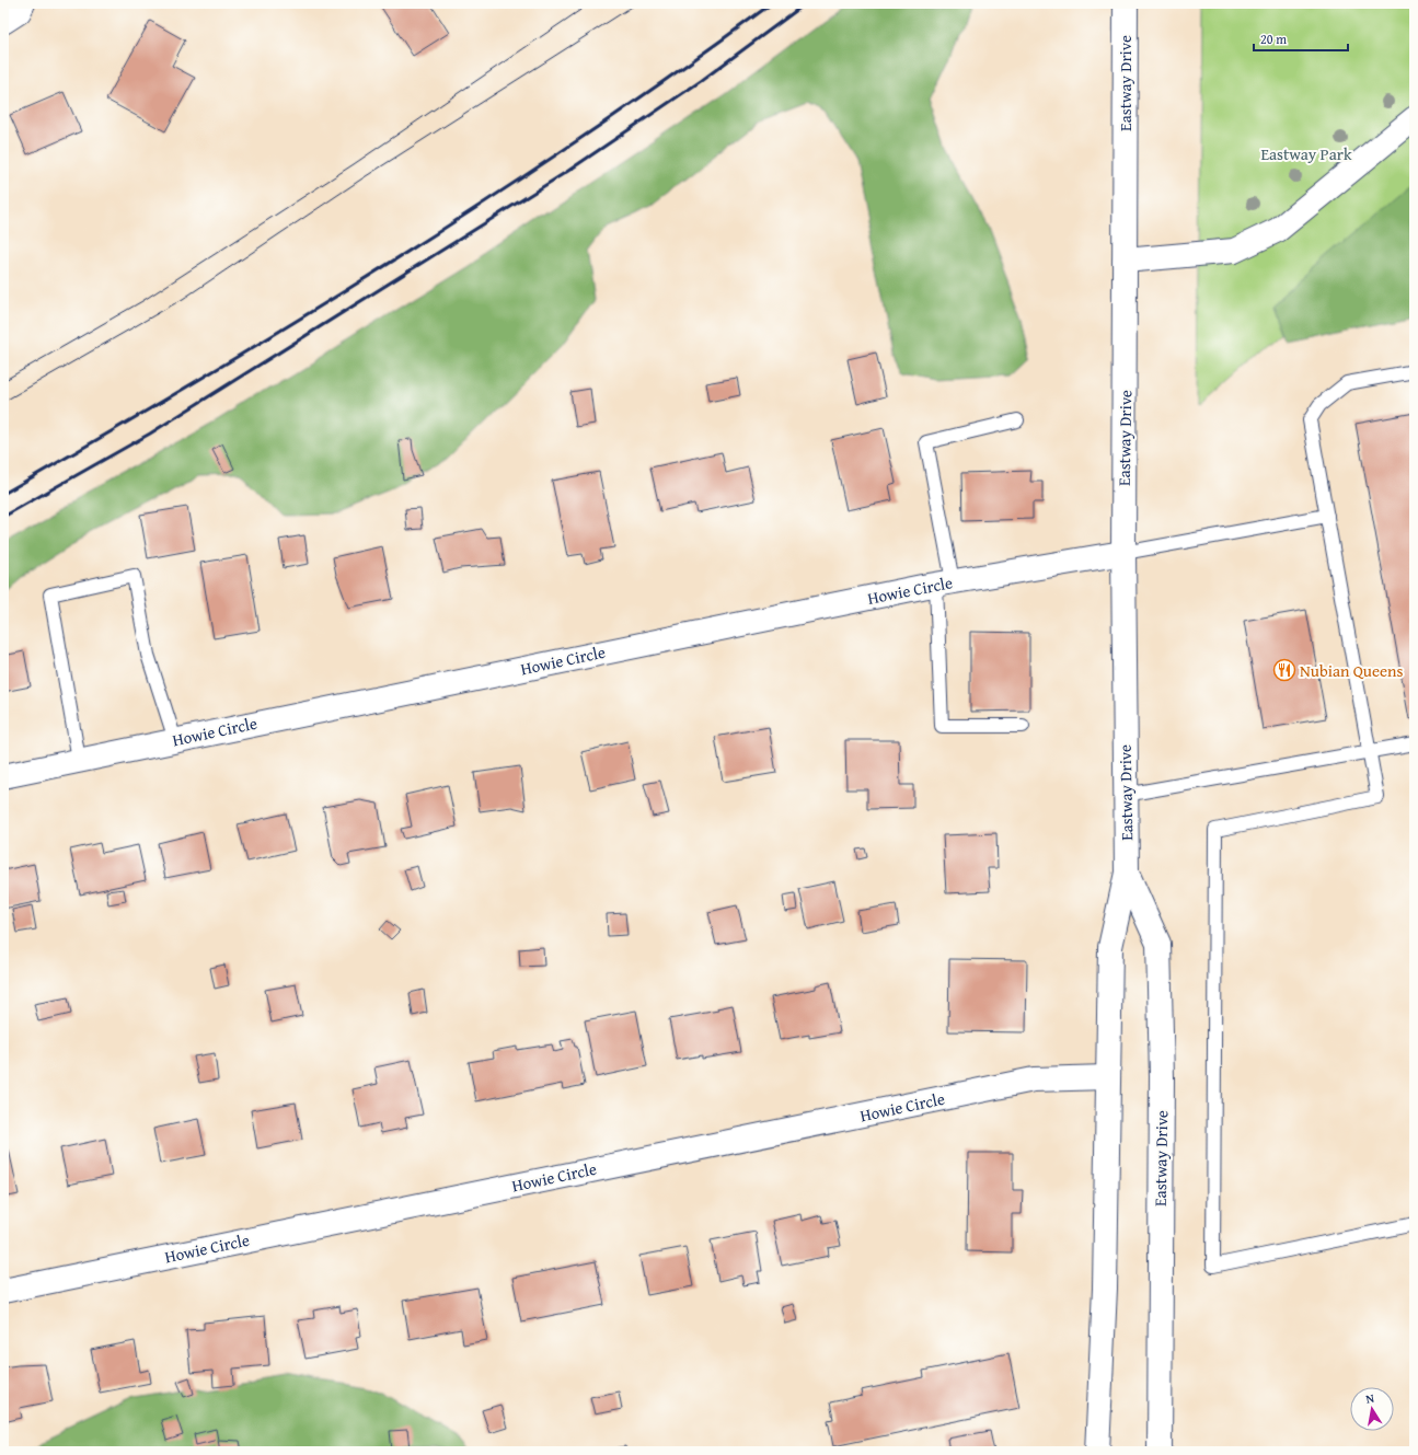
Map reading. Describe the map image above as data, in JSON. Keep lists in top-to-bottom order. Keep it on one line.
{"streets":{"street":["Eastway Drive","Howie Circle"]},"crossings":[["Eastway Drive","Howie Circle"]],"parks":["Eastway Park"],"places":{"restaurant":["Nubian Queens"]},"scale_bar":"20 m","north":"top"}
